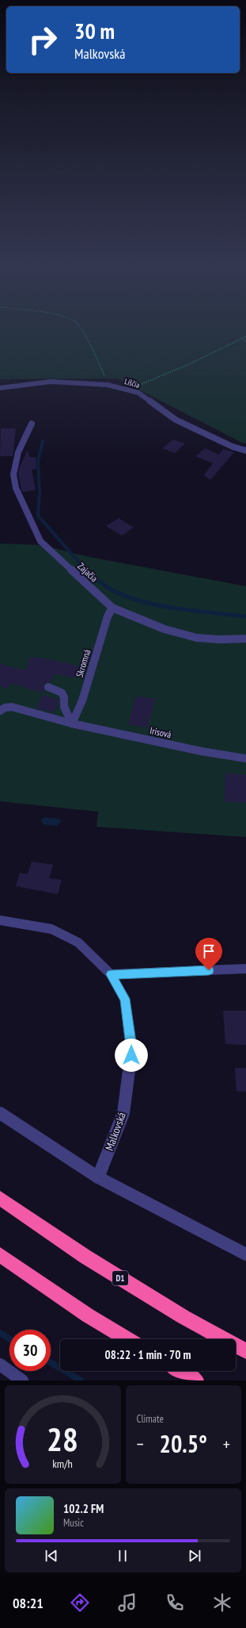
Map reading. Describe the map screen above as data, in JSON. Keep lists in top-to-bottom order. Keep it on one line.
{"streets":{"highway":["D1"],"street":["Líščia","Zajačia","Skromná","Irisová","Malkovská"]},"crossings":[["Zajačia","Skromná"],["Skromná","Irisová"]],"page":{"turn":["30 m","Malkovská"],"limit":"30","trip":"08:22 · 1 min · 70 m","tile":"Climate","heat":["−","20.5°","+"],"song":["102.2 FM","Music"],"tabs":"08:21","gauge":["28","km/h"]}}
